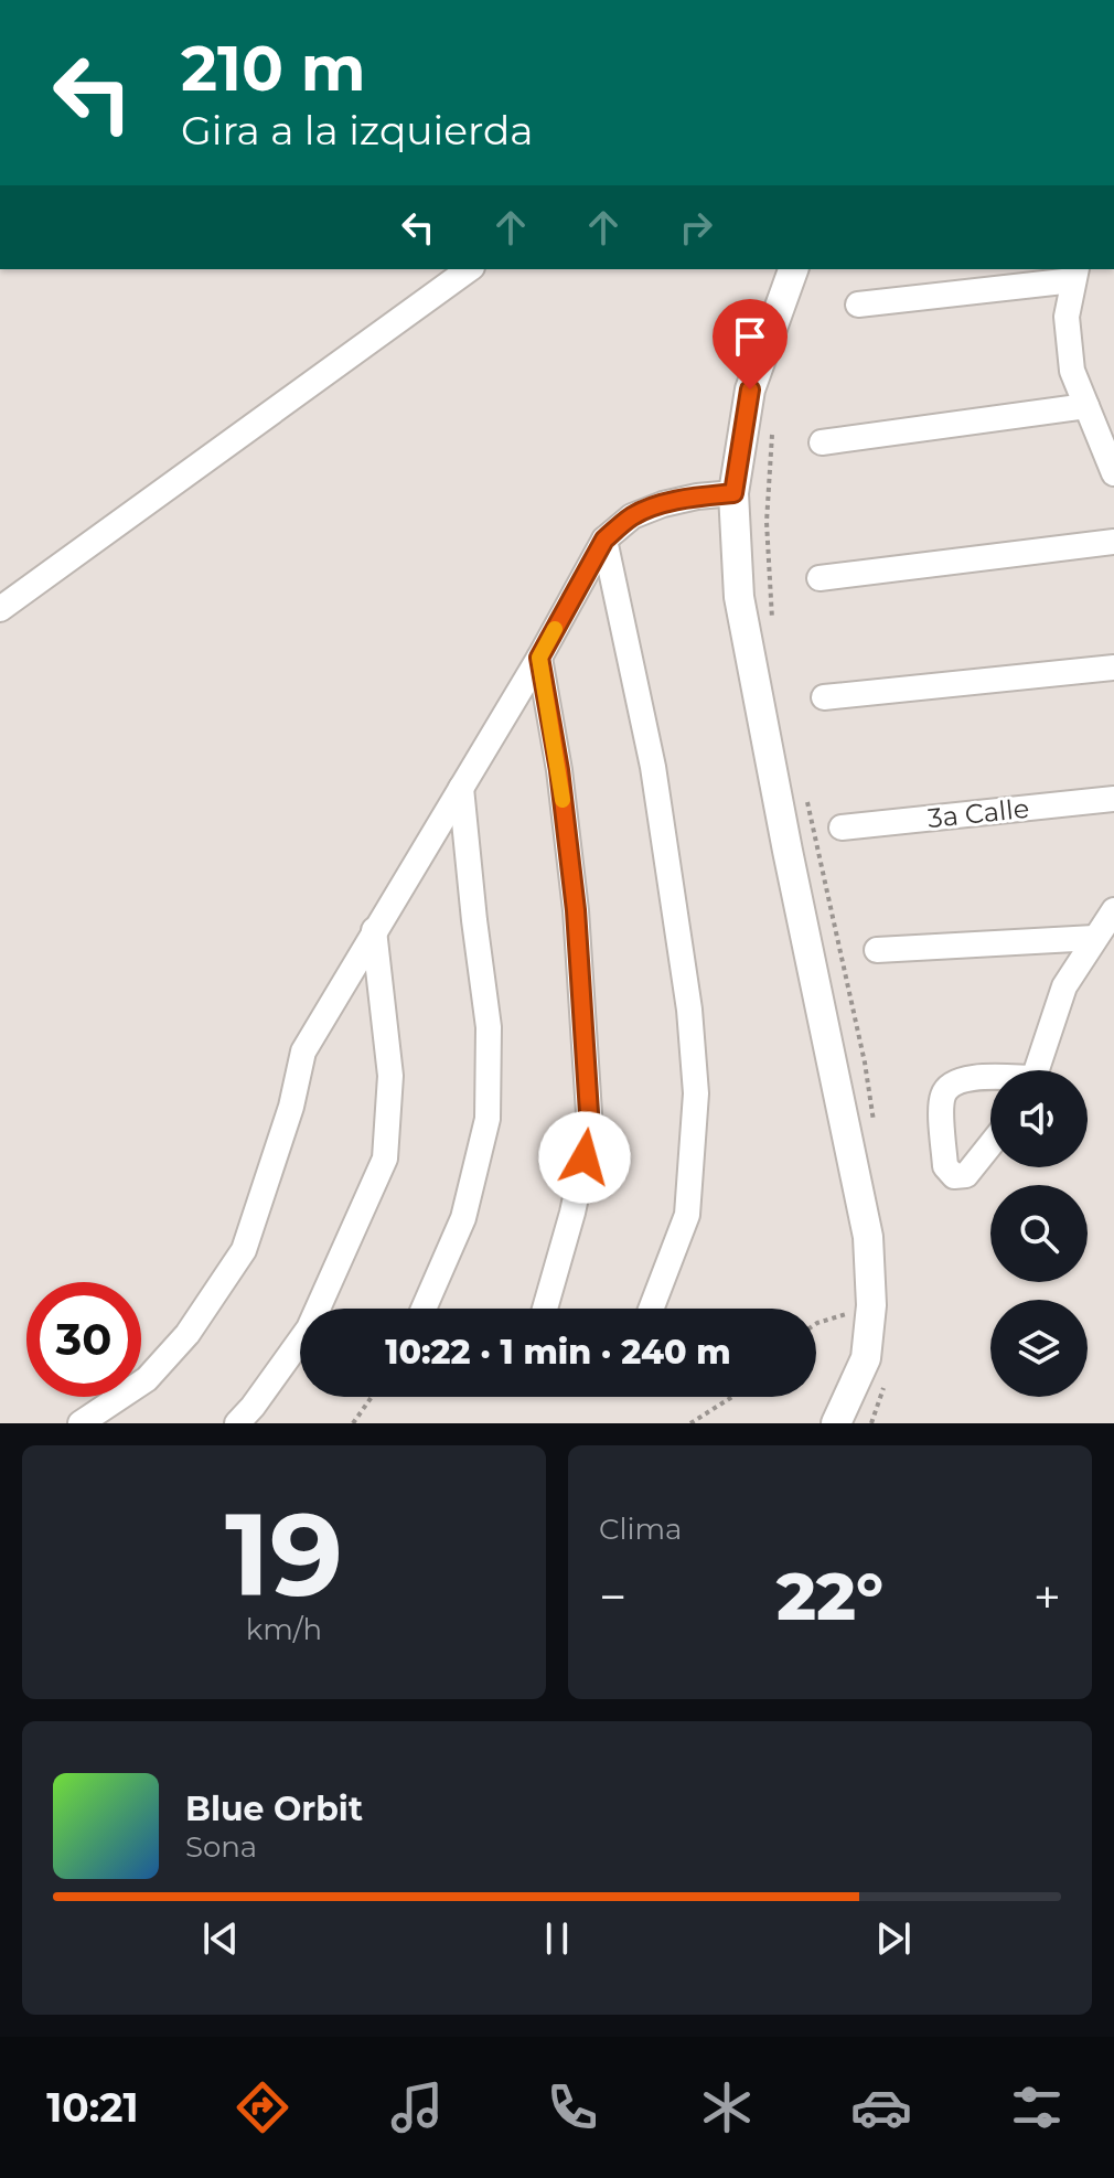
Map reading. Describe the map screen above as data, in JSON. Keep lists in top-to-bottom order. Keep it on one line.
{"streets":{"street":["3a Calle"]},"page":{"turn":["210 m","Gira a la izquierda"],"limit":"30","trip":"10:22 · 1 min · 240 m","tile":[["19","km/h"],"Clima"],"heat":["−","22°","+"],"song":["Blue Orbit","Sona"],"tabs":"10:21"}}
